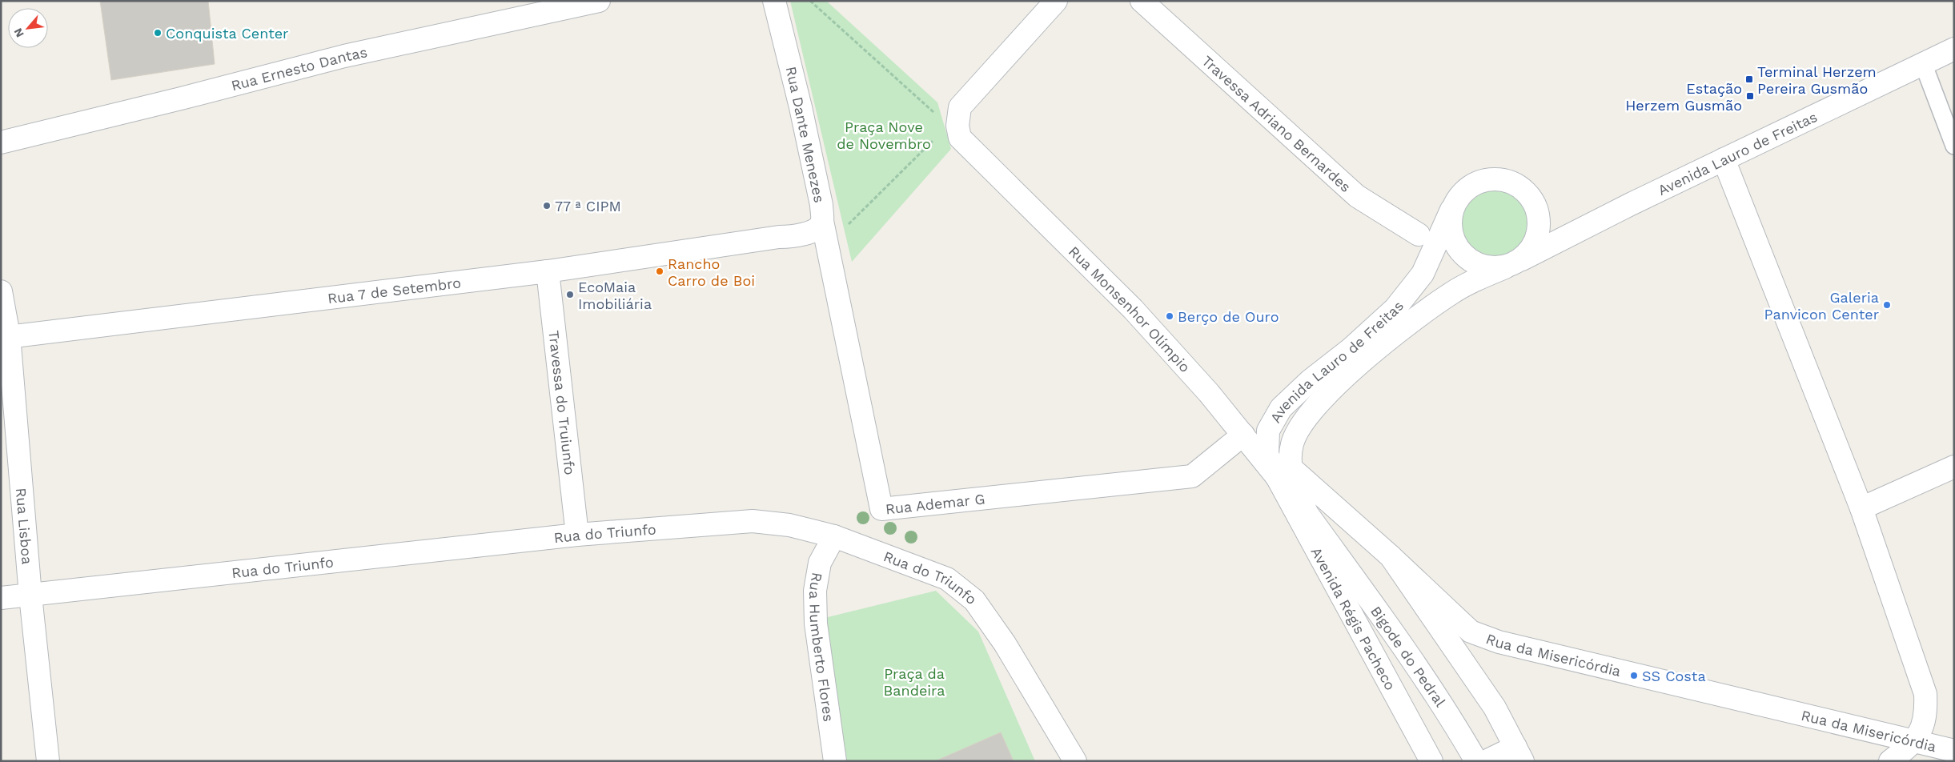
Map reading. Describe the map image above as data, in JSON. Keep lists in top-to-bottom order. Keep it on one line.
{"streets":{"street":["Rua Ernesto Dantas","Travessa Adriano Bernardes","Rua Dante Menezes","Avenida Lauro de Freitas","Rua 7 de Setembro","Rua Monsenhor Olímpio","Travessa do Truiunfo","Rua Ademar G","Rua Lisboa","Rua do Triunfo","Avenida Régis Pacheco","Rua Humberto Flores","Rua da Misericórdia","Bigode do Pedral"]},"crossings":[["Rua Dante Menezes","Rua 7 de Setembro"],["Rua Dante Menezes","Rua Ademar G"],["Avenida Lauro de Freitas","Rua Monsenhor Olímpio"],["Avenida Lauro de Freitas","Avenida Régis Pacheco"],["Rua 7 de Setembro","Travessa do Truiunfo"],["Rua 7 de Setembro","Rua Lisboa"],["Rua Monsenhor Olímpio","Rua Ademar G"],["Rua Monsenhor Olímpio","Avenida Régis Pacheco"],["Travessa do Truiunfo","Rua do Triunfo"],["Rua Lisboa","Rua do Triunfo"],["Rua do Triunfo","Rua Humberto Flores"],["Avenida Régis Pacheco","Bigode do Pedral"]],"parks":["Praça Nove de Novembro","Praça da Bandeira"],"places":{"other":["Conquista Center","77 ª CIPM","Rancho Carro de Boi","EcoMaia Imobiliária","Galeria Panvicon Center","Berço de Ouro","SS Costa"],"transit":["Terminal Herzem Pereira Gusmão","Estação Herzem Gusmão"]},"north":"bottom left"}
